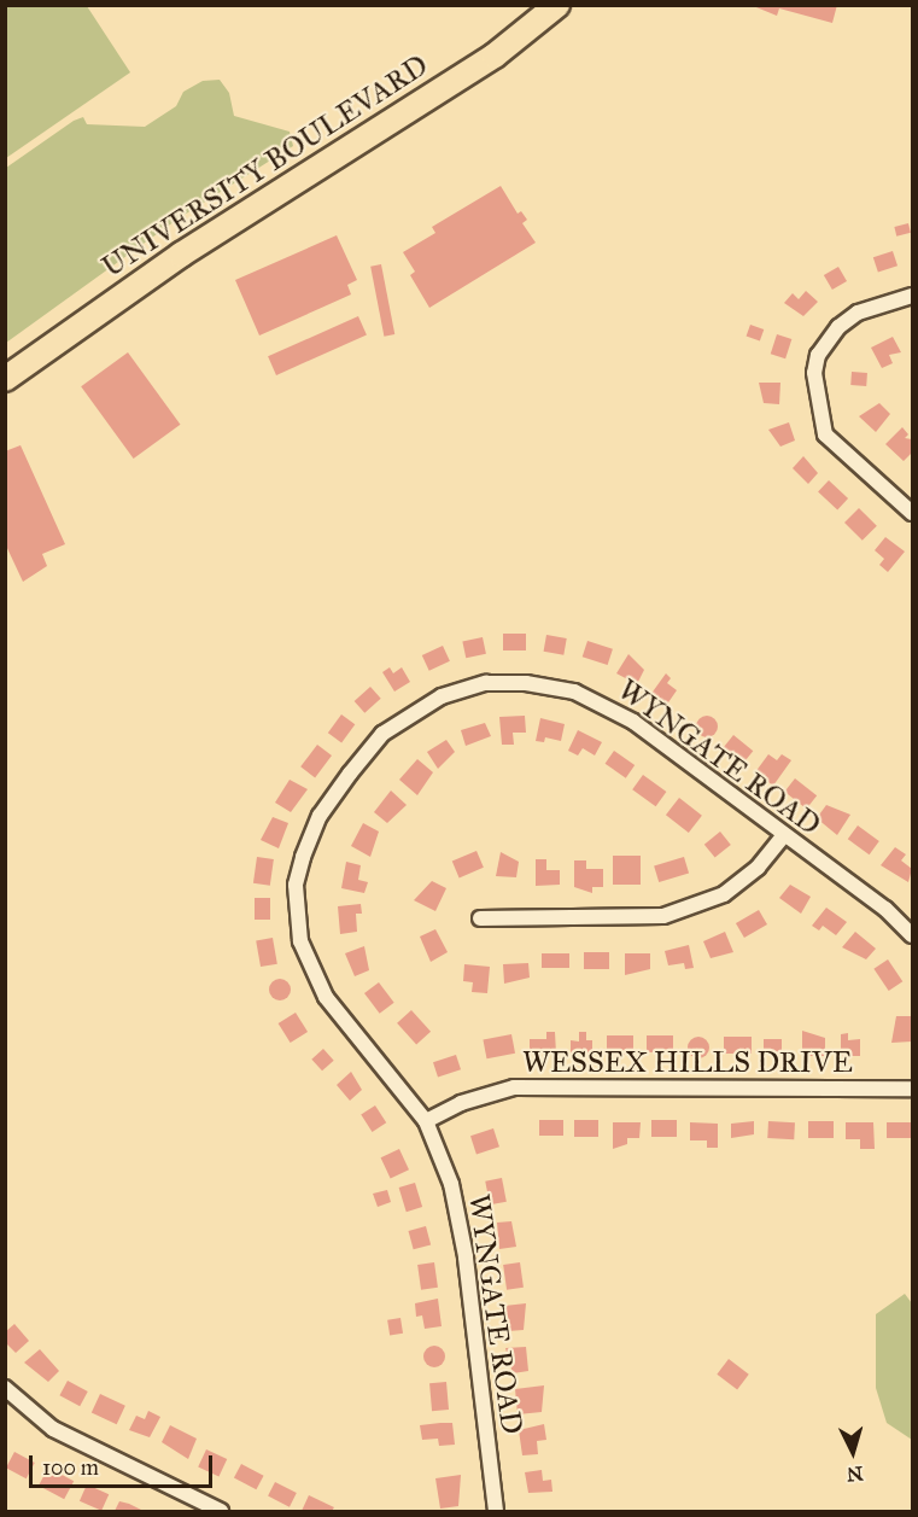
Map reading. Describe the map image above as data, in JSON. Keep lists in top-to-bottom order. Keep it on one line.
{"streets":{"main road":["UNIVERSITY BOULEVARD"],"street":["WYNGATE ROAD","WESSEX HILLS DRIVE"]},"crossings":[["WYNGATE ROAD","WESSEX HILLS DRIVE"]],"scale_bar":"100 m","north":"bottom"}
